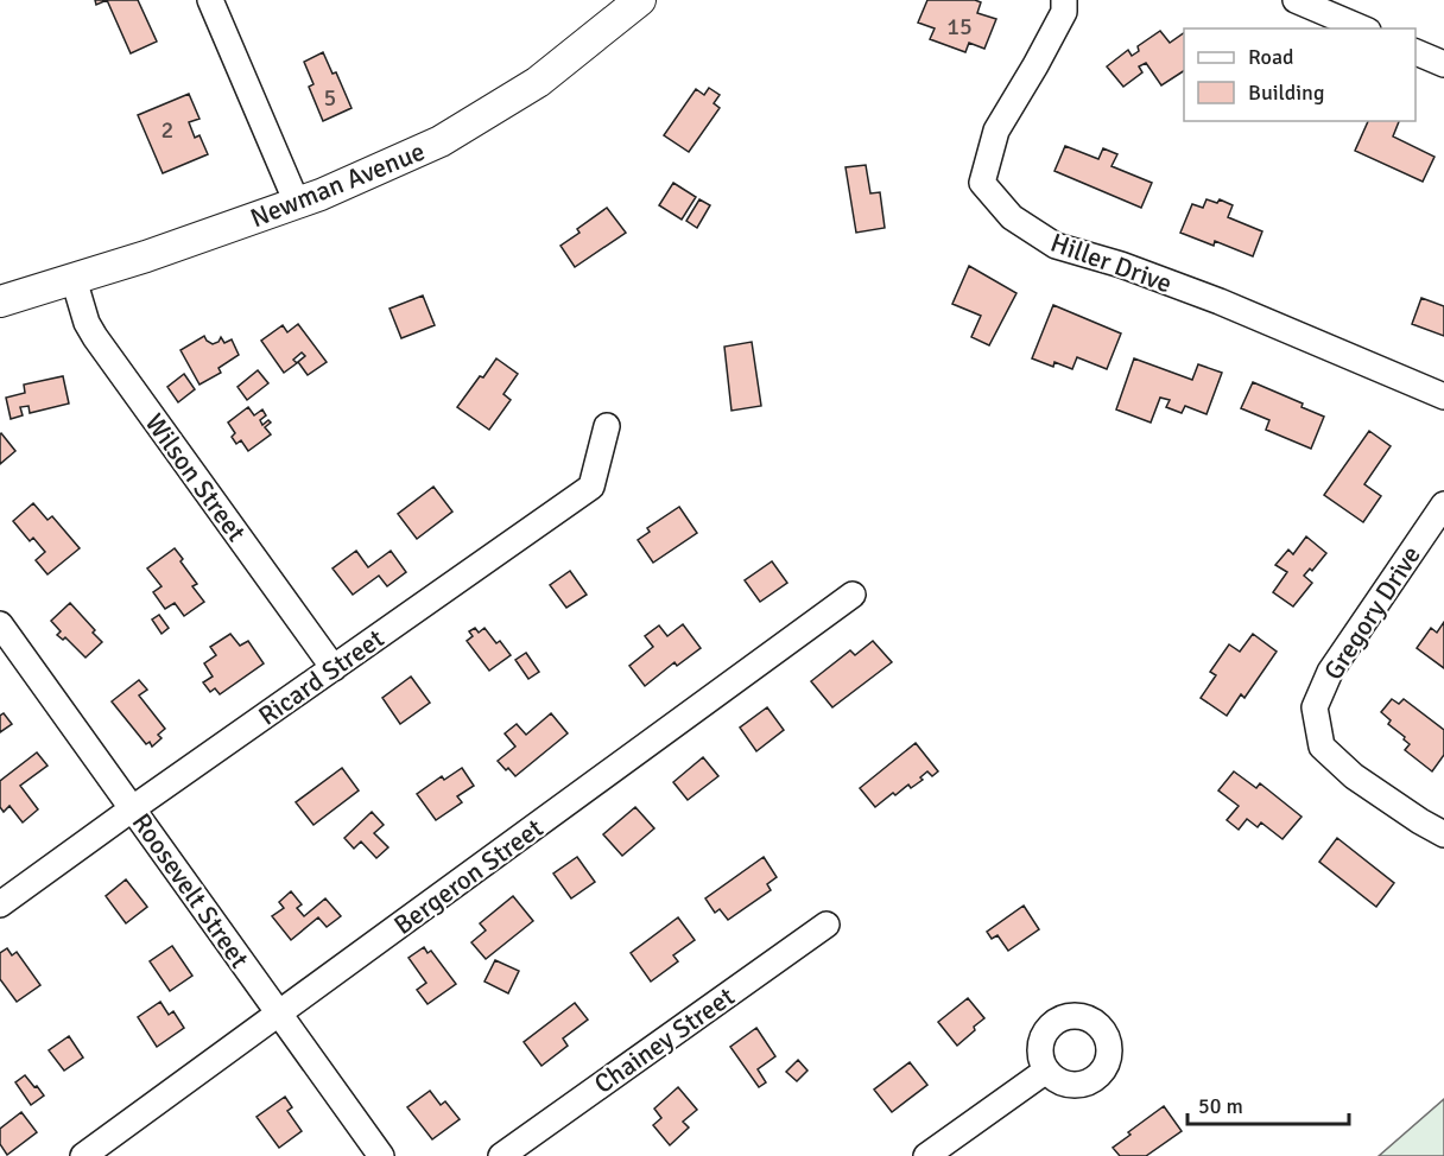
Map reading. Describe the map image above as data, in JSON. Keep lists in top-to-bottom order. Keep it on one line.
{"streets":{"main road":["Newman Avenue"],"street":["Hiller Drive","Wilson Street","Gregory Drive","Ricard Street","Bergeron Street","Roosevelt Street","Chainey Street"]},"crossings":[["Newman Avenue","Wilson Street"],["Wilson Street","Ricard Street"],["Ricard Street","Roosevelt Street"],["Bergeron Street","Roosevelt Street"]],"house_numbers":["15","5","2"],"legend":["Road","Building"],"scale_bar":"50 m"}
